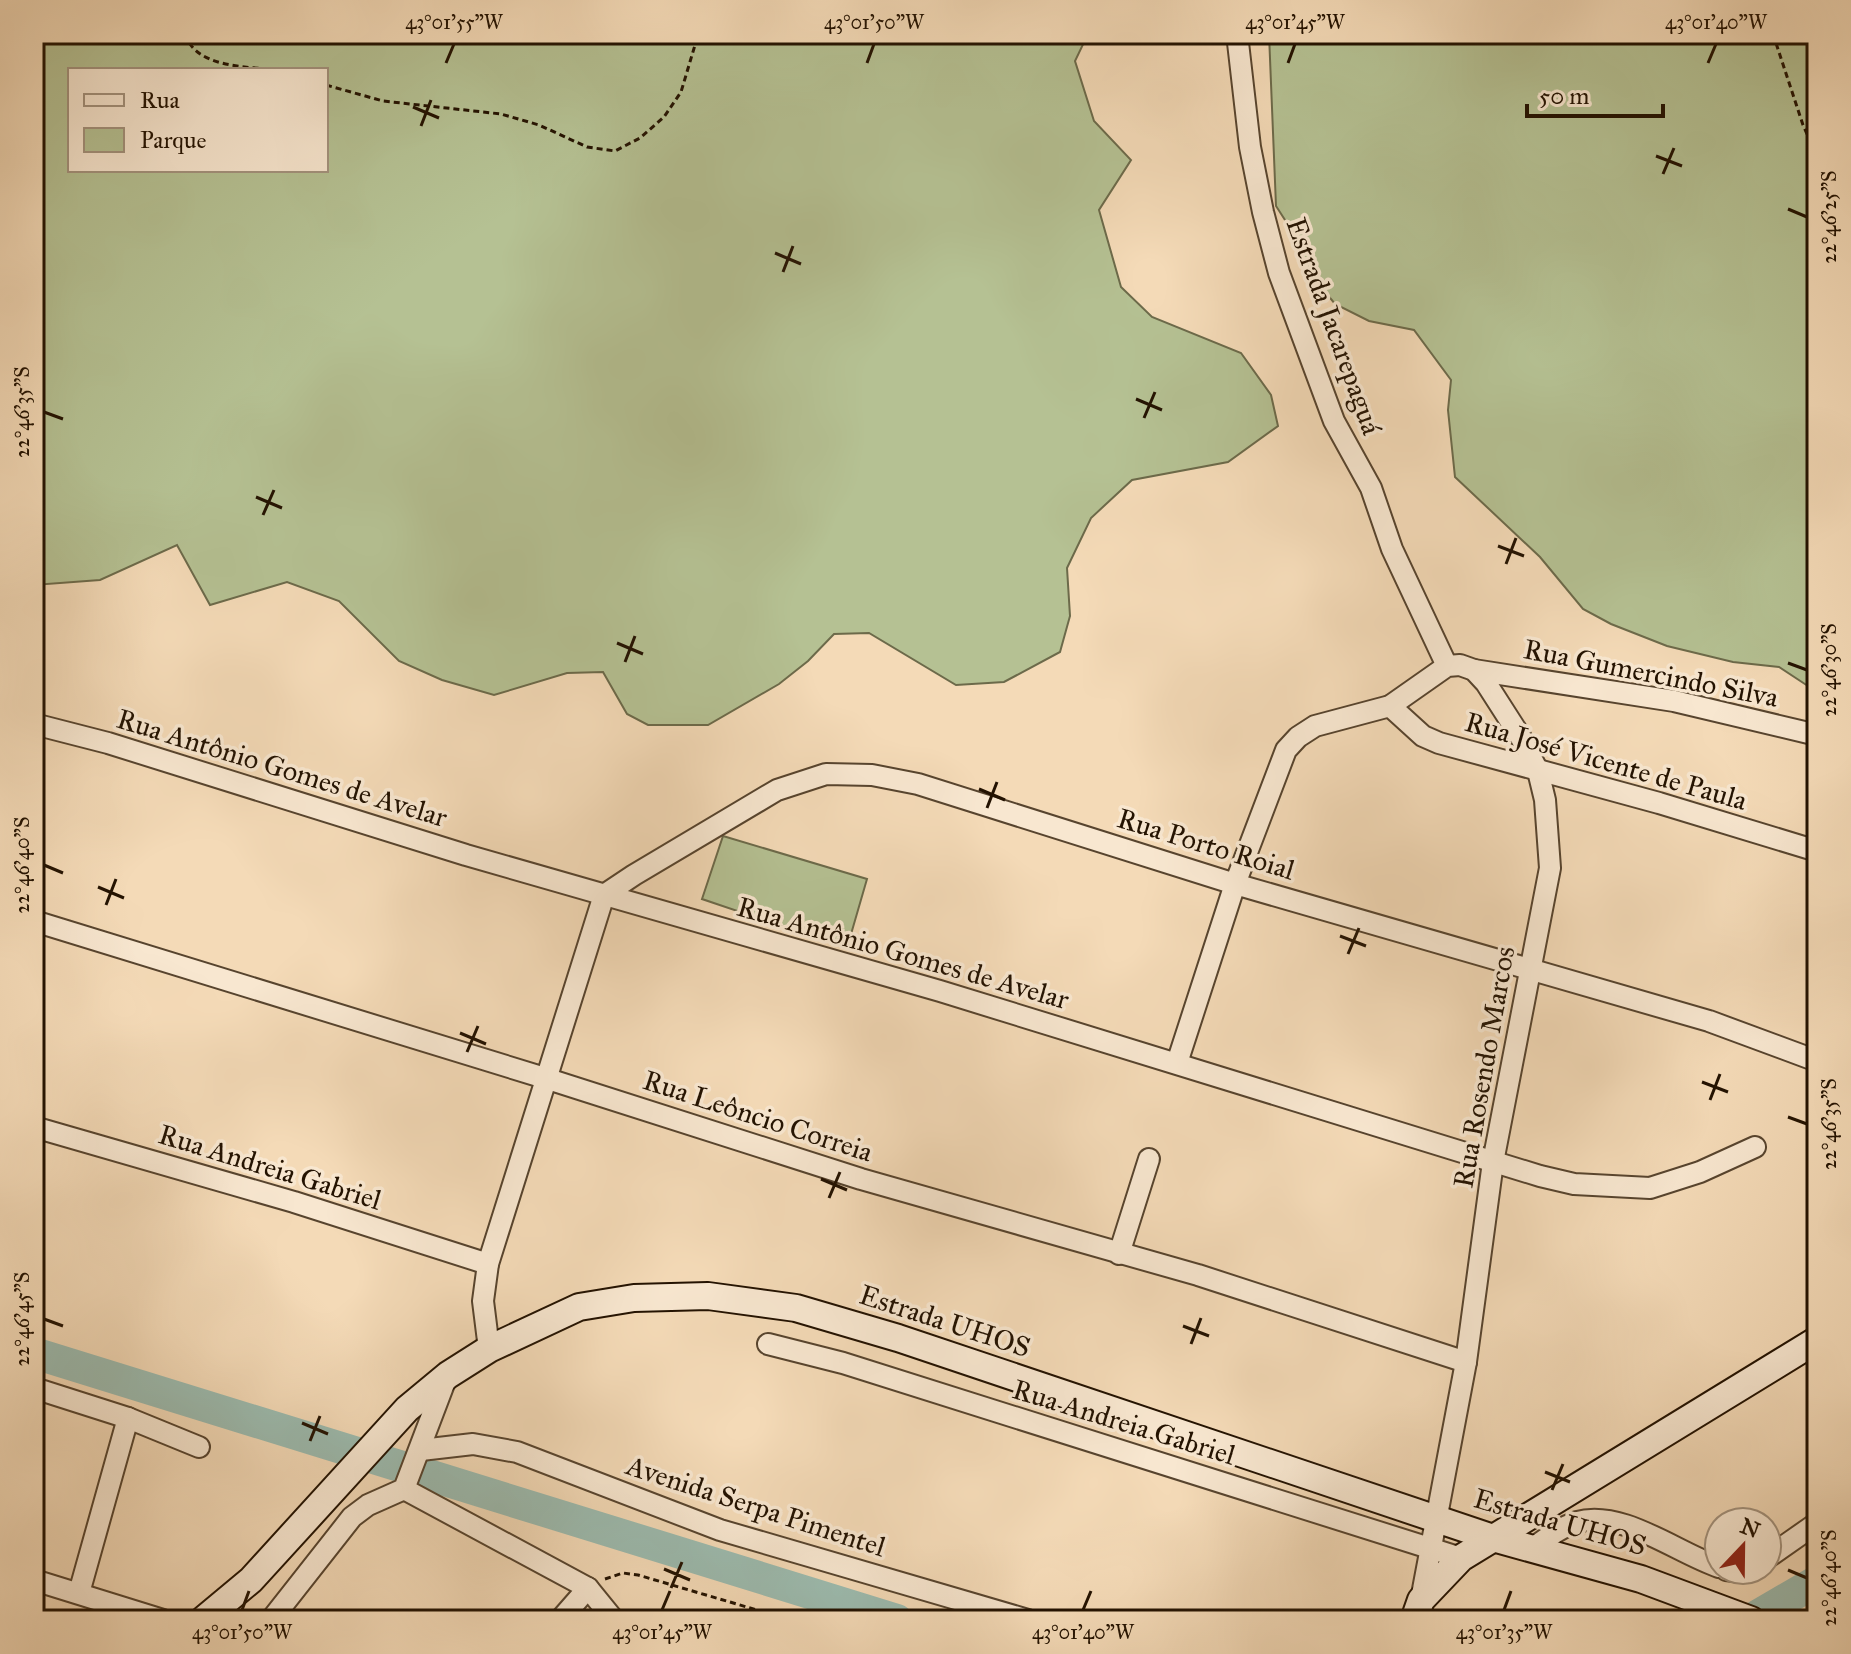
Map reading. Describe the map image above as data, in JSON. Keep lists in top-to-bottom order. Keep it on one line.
{"streets":{"street":["Estrada Jacarepaguá","Rua Gumercindo Silva","Rua José Vicente de Paula","Rua Antônio Gomes de Avelar","Rua Porto Roial","Rua Rosendo Marcos","Rua Leôncio Correia","Rua Andreia Gabriel","Estrada UHOS","Avenida Serpa Pimentel"]},"crossings":[["Rua Gumercindo Silva","Rua Rosendo Marcos"],["Rua José Vicente de Paula","Rua Rosendo Marcos"],["Rua Antônio Gomes de Avelar","Rua Porto Roial"],["Rua Antônio Gomes de Avelar","Rua Rosendo Marcos"],["Rua Porto Roial","Rua Rosendo Marcos"],["Rua Rosendo Marcos","Rua Leôncio Correia"],["Rua Rosendo Marcos","Rua Andreia Gabriel"],["Rua Rosendo Marcos","Estrada UHOS"]],"legend":["Rua","Parque"],"scale_bar":"50 m","north":"top","coordinates":["43°01'55\"W","43°01'50\"W","43°01'45\"W","43°01'40\"W","22°46'25\"S","22°46'35\"S","22°46'30\"S","22°46'40\"S","22°46'45\"S","43°01'35\"W"]}
